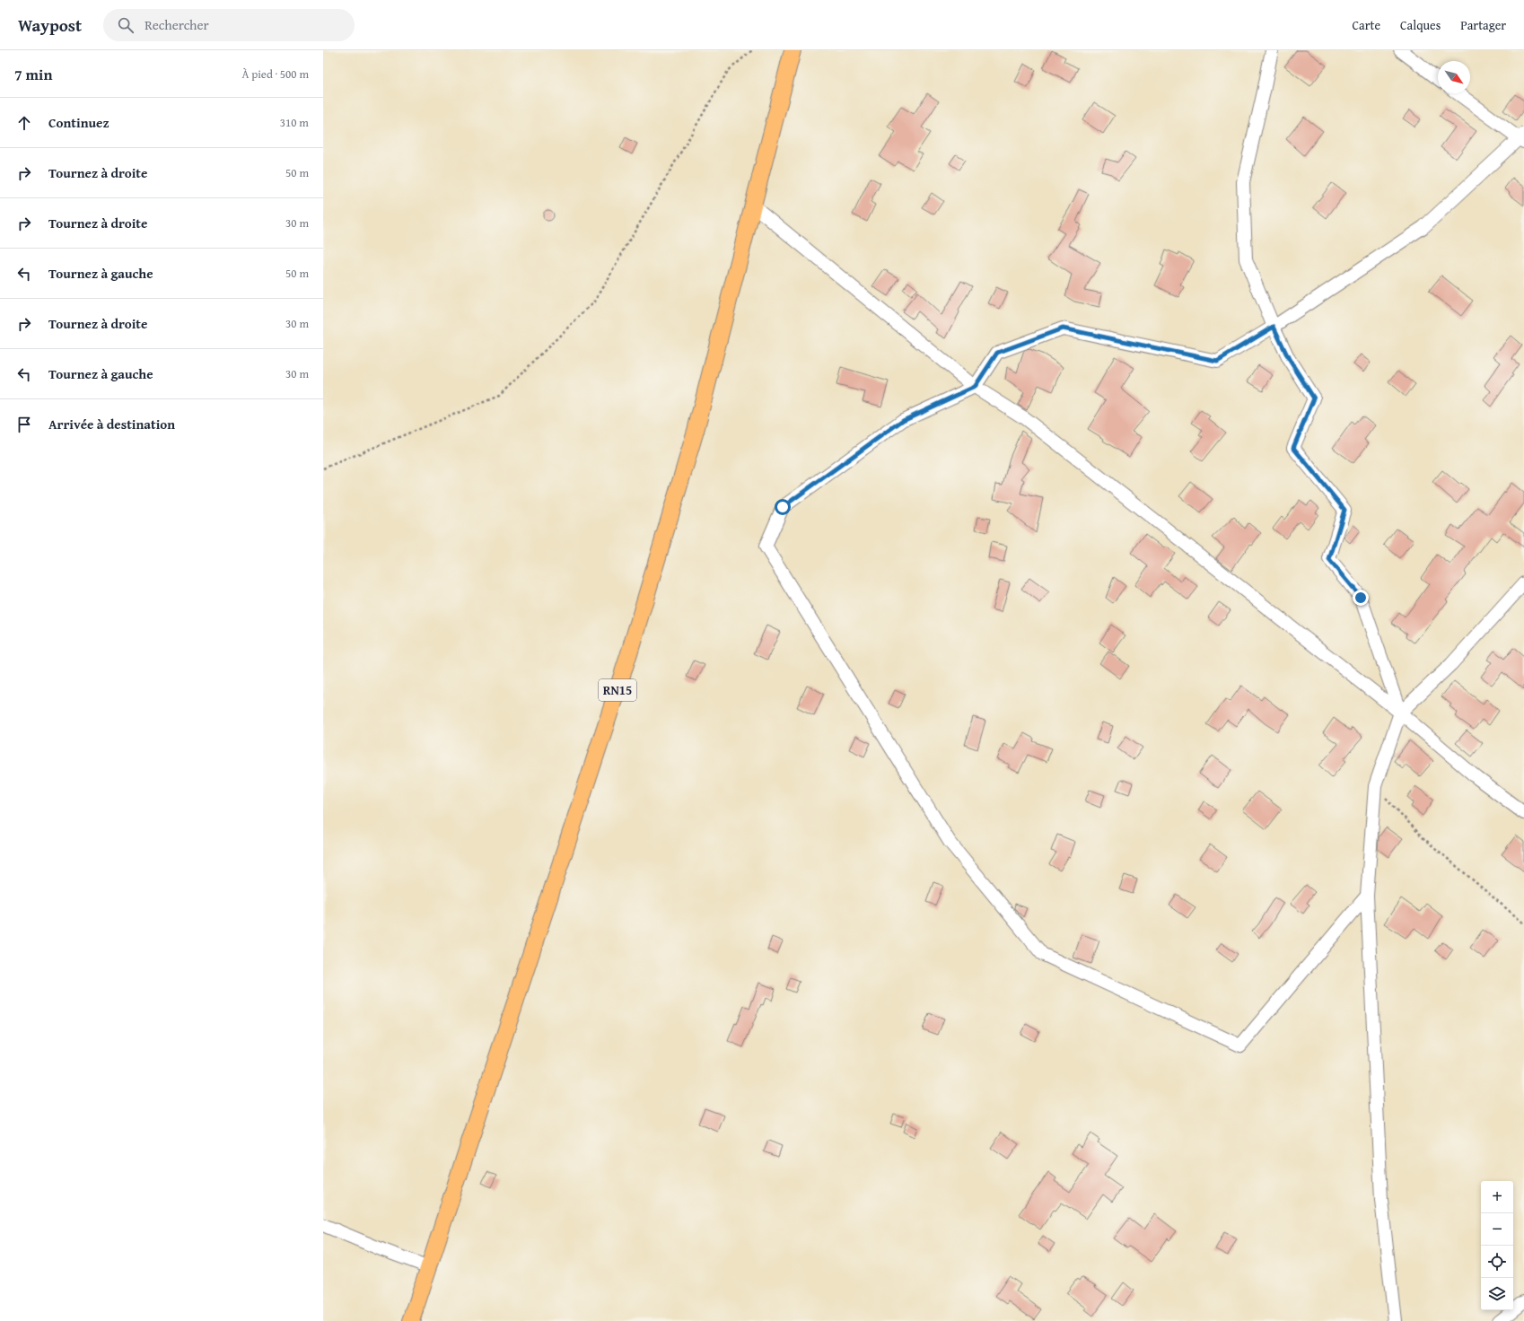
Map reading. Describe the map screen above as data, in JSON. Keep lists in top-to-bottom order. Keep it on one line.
{"streets":{"main road":["RN15"]},"north":"bottom right","page":{"header":"Waypost","search":"Rechercher","nav":["Carte","Calques","Partager"],"heading":["7 min","À pied · 500 m"],"list":[["Continuez","310 m"],["Tournez à droite","50 m"],["Tournez à droite","30 m"],["Tournez à gauche","50 m"],["Tournez à droite","30 m"],["Tournez à gauche","30 m"],"Arrivée à destination"],"map_buttons":["+","−"]}}
